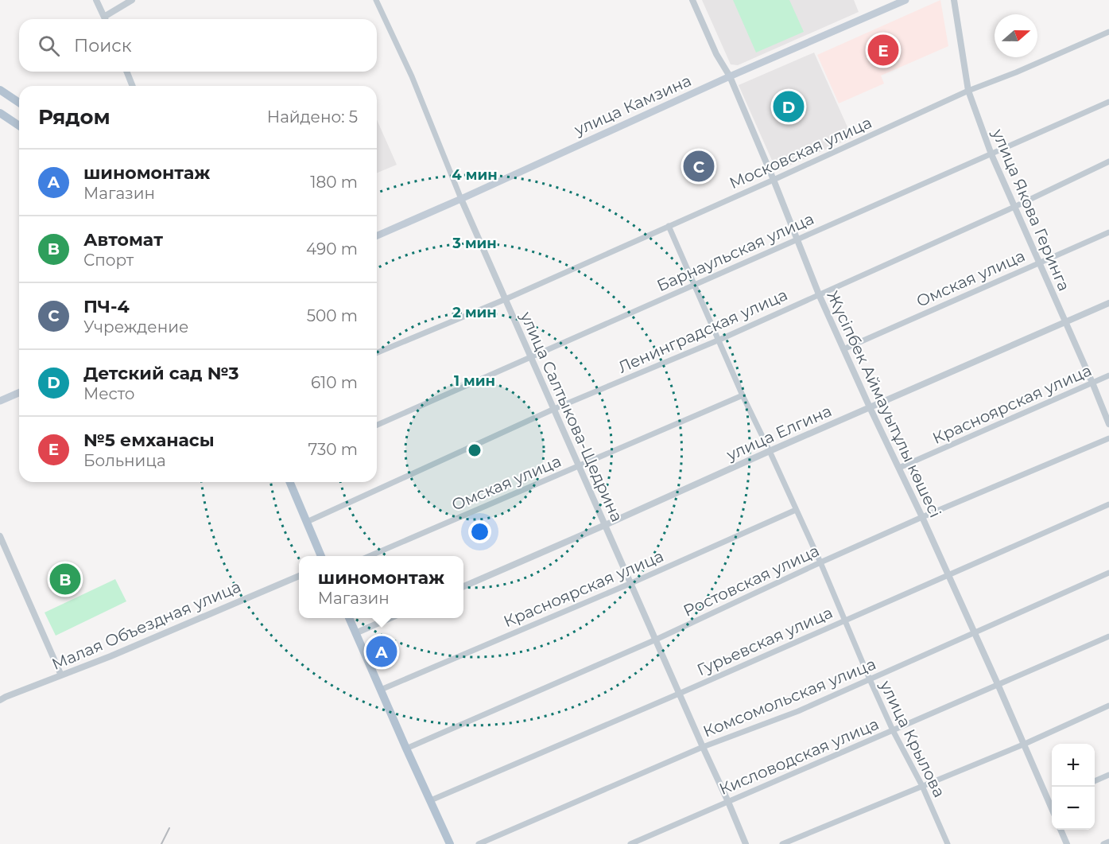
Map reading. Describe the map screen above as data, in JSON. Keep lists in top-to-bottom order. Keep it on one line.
{"streets":{"main road":["улица Камзина"],"street":["Московская улица","улица Якова Геринга","Барнаульская улица","Омская улица","Ленинградская улица","Жүсіпбек Аймауытұлы көшесі","Красноярская улица","улица Салтыкова-Щедрина","улица Елгина","Ростовская улица","Малая Объездная улица","Гурьевская улица","Комсомольская улица","улица Крылова","Кисловодская улица"]},"crossings":[["улица Камзина","Жүсіпбек Аймауытұлы көшесі"],["улица Камзина","улица Салтыкова-Щедрина"],["Московская улица","улица Якова Геринга"],["Московская улица","Жүсіпбек Аймауытұлы көшесі"],["Московская улица","улица Салтыкова-Щедрина"],["Московская улица","улица Крылова"],["улица Якова Геринга","Барнаульская улица"],["улица Якова Геринга","Омская улица"],["улица Якова Геринга","Ленинградская улица"],["улица Якова Геринга","Красноярская улица"],["улица Якова Геринга","улица Елгина"],["Барнаульская улица","Жүсіпбек Аймауытұлы көшесі"],["Барнаульская улица","улица Салтыкова-Щедрина"],["Барнаульская улица","улица Крылова"],["Омская улица","Жүсіпбек Аймауытұлы көшесі"],["Омская улица","улица Салтыкова-Щедрина"],["Омская улица","улица Крылова"],["Ленинградская улица","Жүсіпбек Аймауытұлы көшесі"],["Ленинградская улица","улица Салтыкова-Щедрина"],["Ленинградская улица","улица Крылова"],["Жүсіпбек Аймауытұлы көшесі","Красноярская улица"],["Жүсіпбек Аймауытұлы көшесі","улица Елгина"],["Жүсіпбек Аймауытұлы көшесі","Ростовская улица"],["Жүсіпбек Аймауытұлы көшесі","Гурьевская улица"],["Жүсіпбек Аймауытұлы көшесі","Комсомольская улица"],["Жүсіпбек Аймауытұлы көшесі","Кисловодская улица"],["Красноярская улица","улица Салтыкова-Щедрина"],["Красноярская улица","улица Крылова"],["улица Салтыкова-Щедрина","улица Елгина"],["улица Салтыкова-Щедрина","Ростовская улица"],["улица Салтыкова-Щедрина","Гурьевская улица"],["улица Салтыкова-Щедрина","Комсомольская улица"],["улица Салтыкова-Щедрина","Кисловодская улица"],["улица Елгина","улица Крылова"],["Ростовская улица","улица Крылова"],["Гурьевская улица","улица Крылова"],["Комсомольская улица","улица Крылова"],["улица Крылова","Кисловодская улица"]],"north":"right","page":{"search":"Поиск","pins":["E","D","C","B","A"],"heading":["Рядом","Найдено: 5"],"list":[{"mark":"A","name":"шиномонтаж","note":"Магазин","value":"180 m"},{"mark":"B","name":"Автомат","note":"Спорт","value":"490 m"},{"mark":"C","name":"ПЧ-4","note":"Учреждение","value":"500 m"},{"mark":"D","name":"Детский сад №3","note":"Место","value":"610 m"},{"mark":"E","name":"№5 емханасы","note":"Больница","value":"730 m"}],"popup":["шиномонтаж","Магазин"],"map_buttons":["+","−"]},"rings":["4 мин","3 мин","2 мин","1 мин"]}
